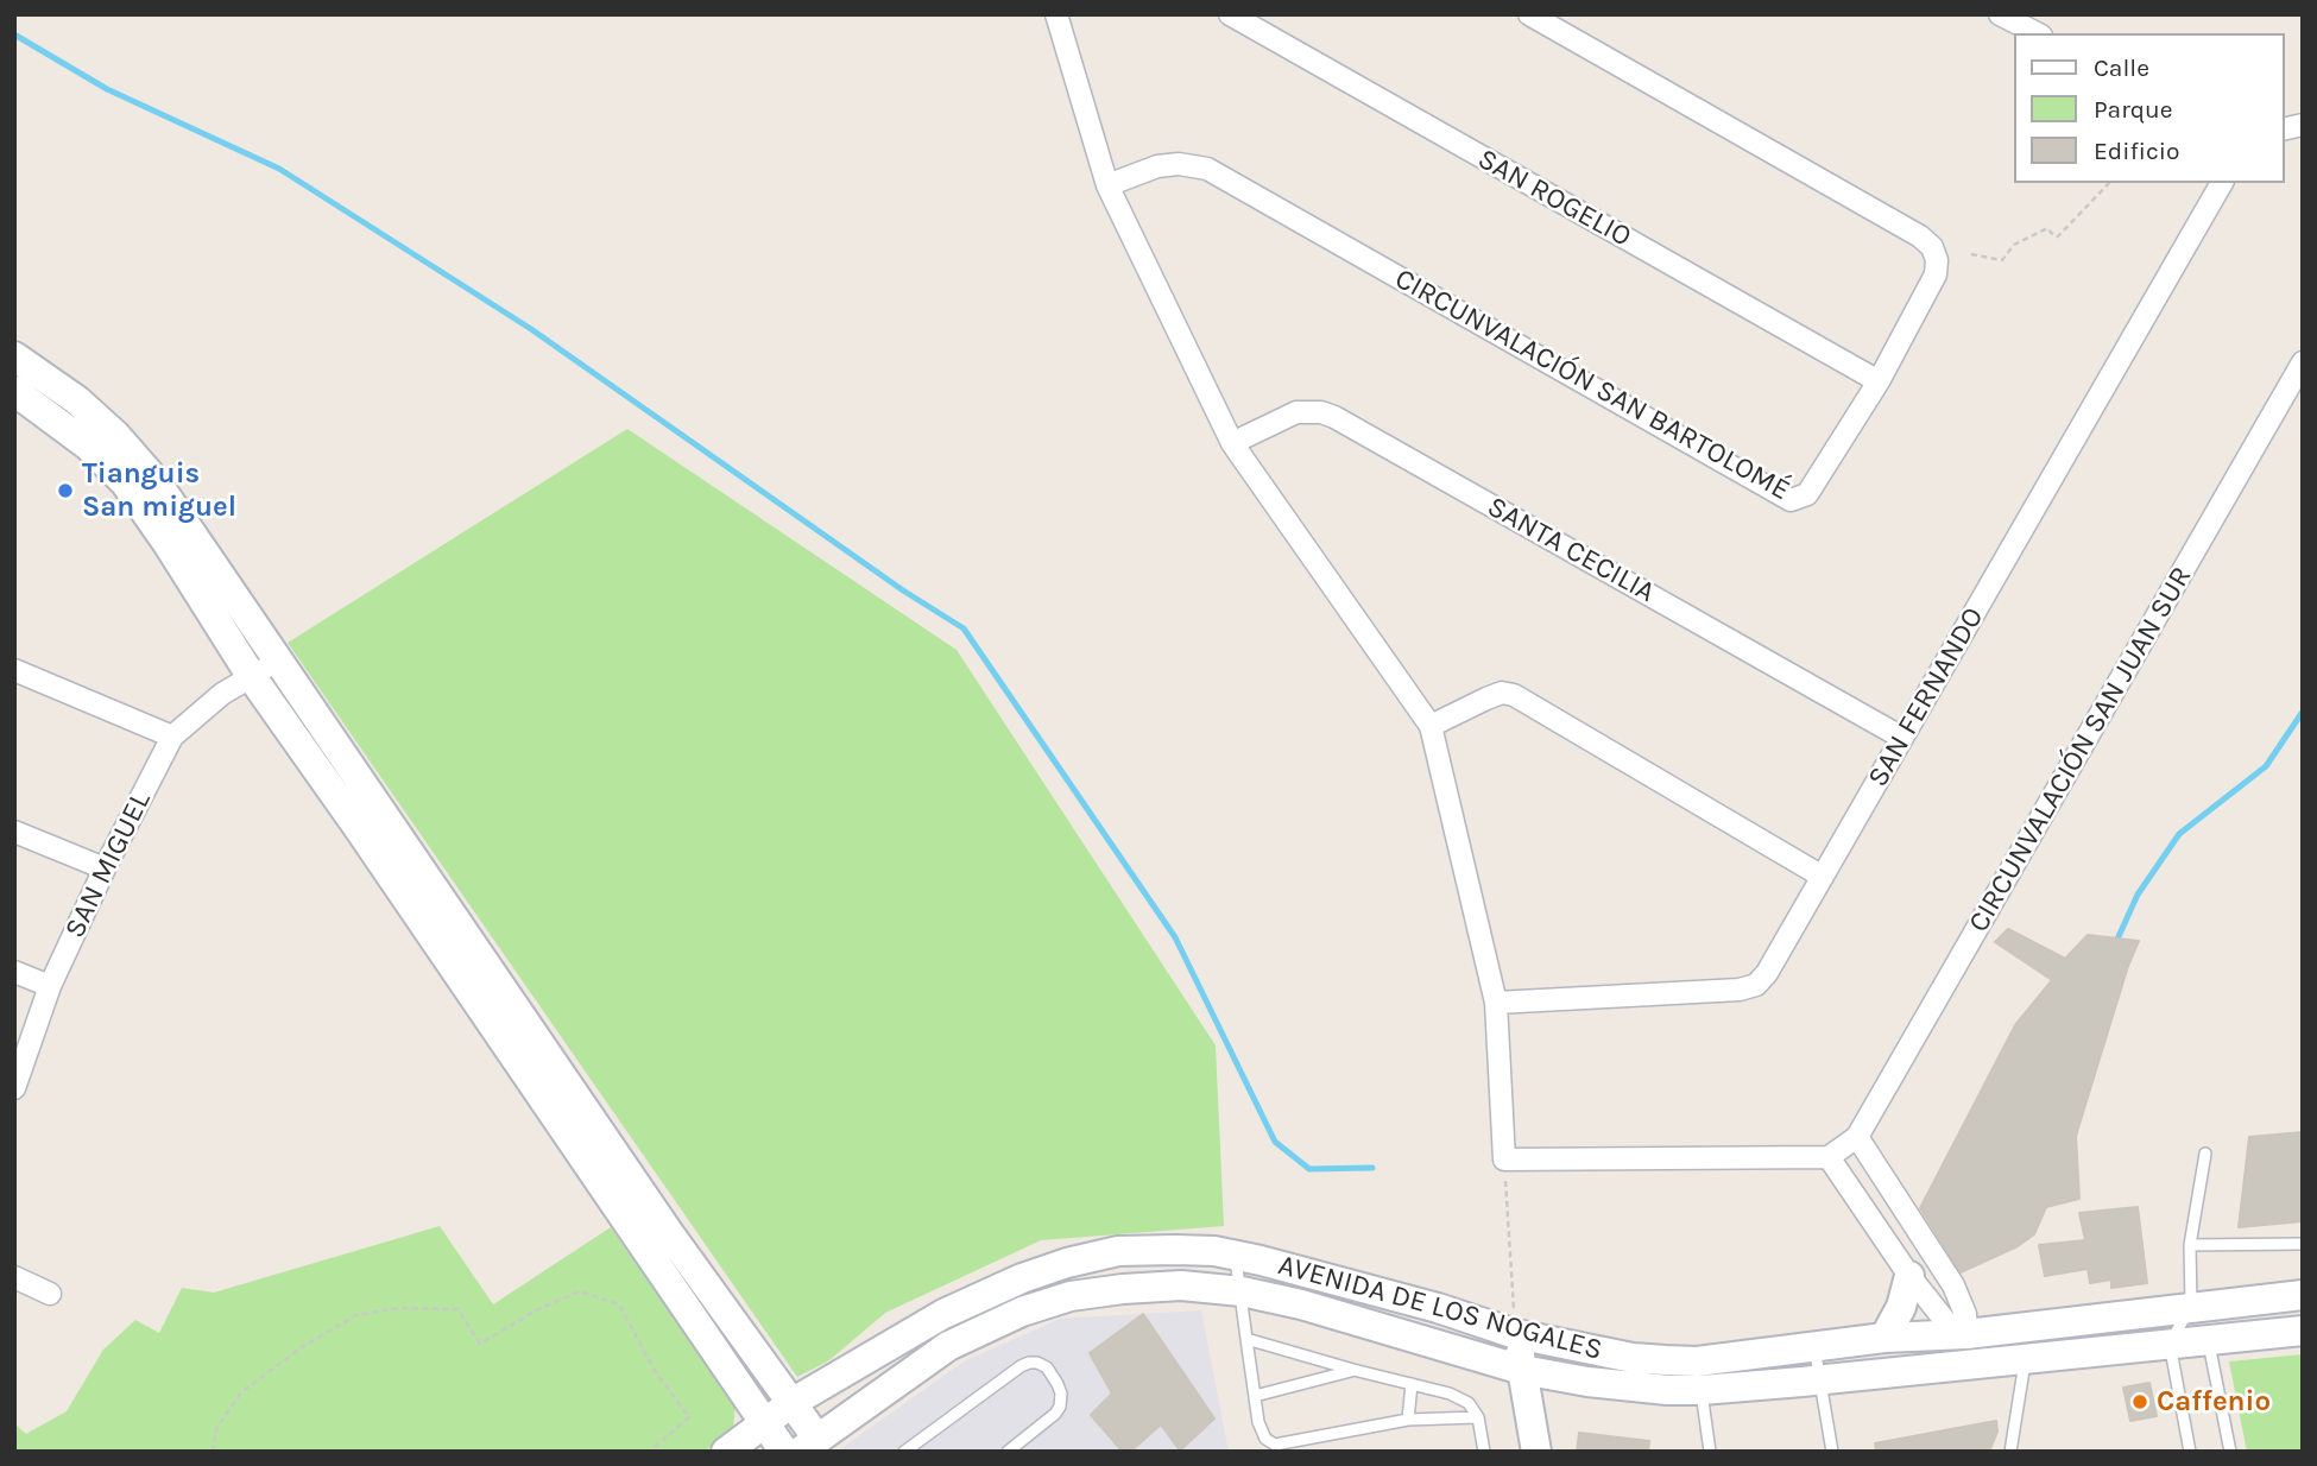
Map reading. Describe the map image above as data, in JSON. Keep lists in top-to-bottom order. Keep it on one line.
{"streets":{"main road":["AVENIDA DE LOS NOGALES"],"street":["SAN ROGELIO","CIRCUNVALACIÓN SAN BARTOLOMÉ","SANTA CECILIA","SAN FERNANDO","CIRCUNVALACIÓN SAN JUAN SUR","SAN MIGUEL"]},"crossings":[["SAN ROGELIO","CIRCUNVALACIÓN SAN BARTOLOMÉ"],["SANTA CECILIA","SAN FERNANDO"]],"places":["Tianguis San miguel","Caffenio"],"legend":["Calle","Parque","Edificio"]}
